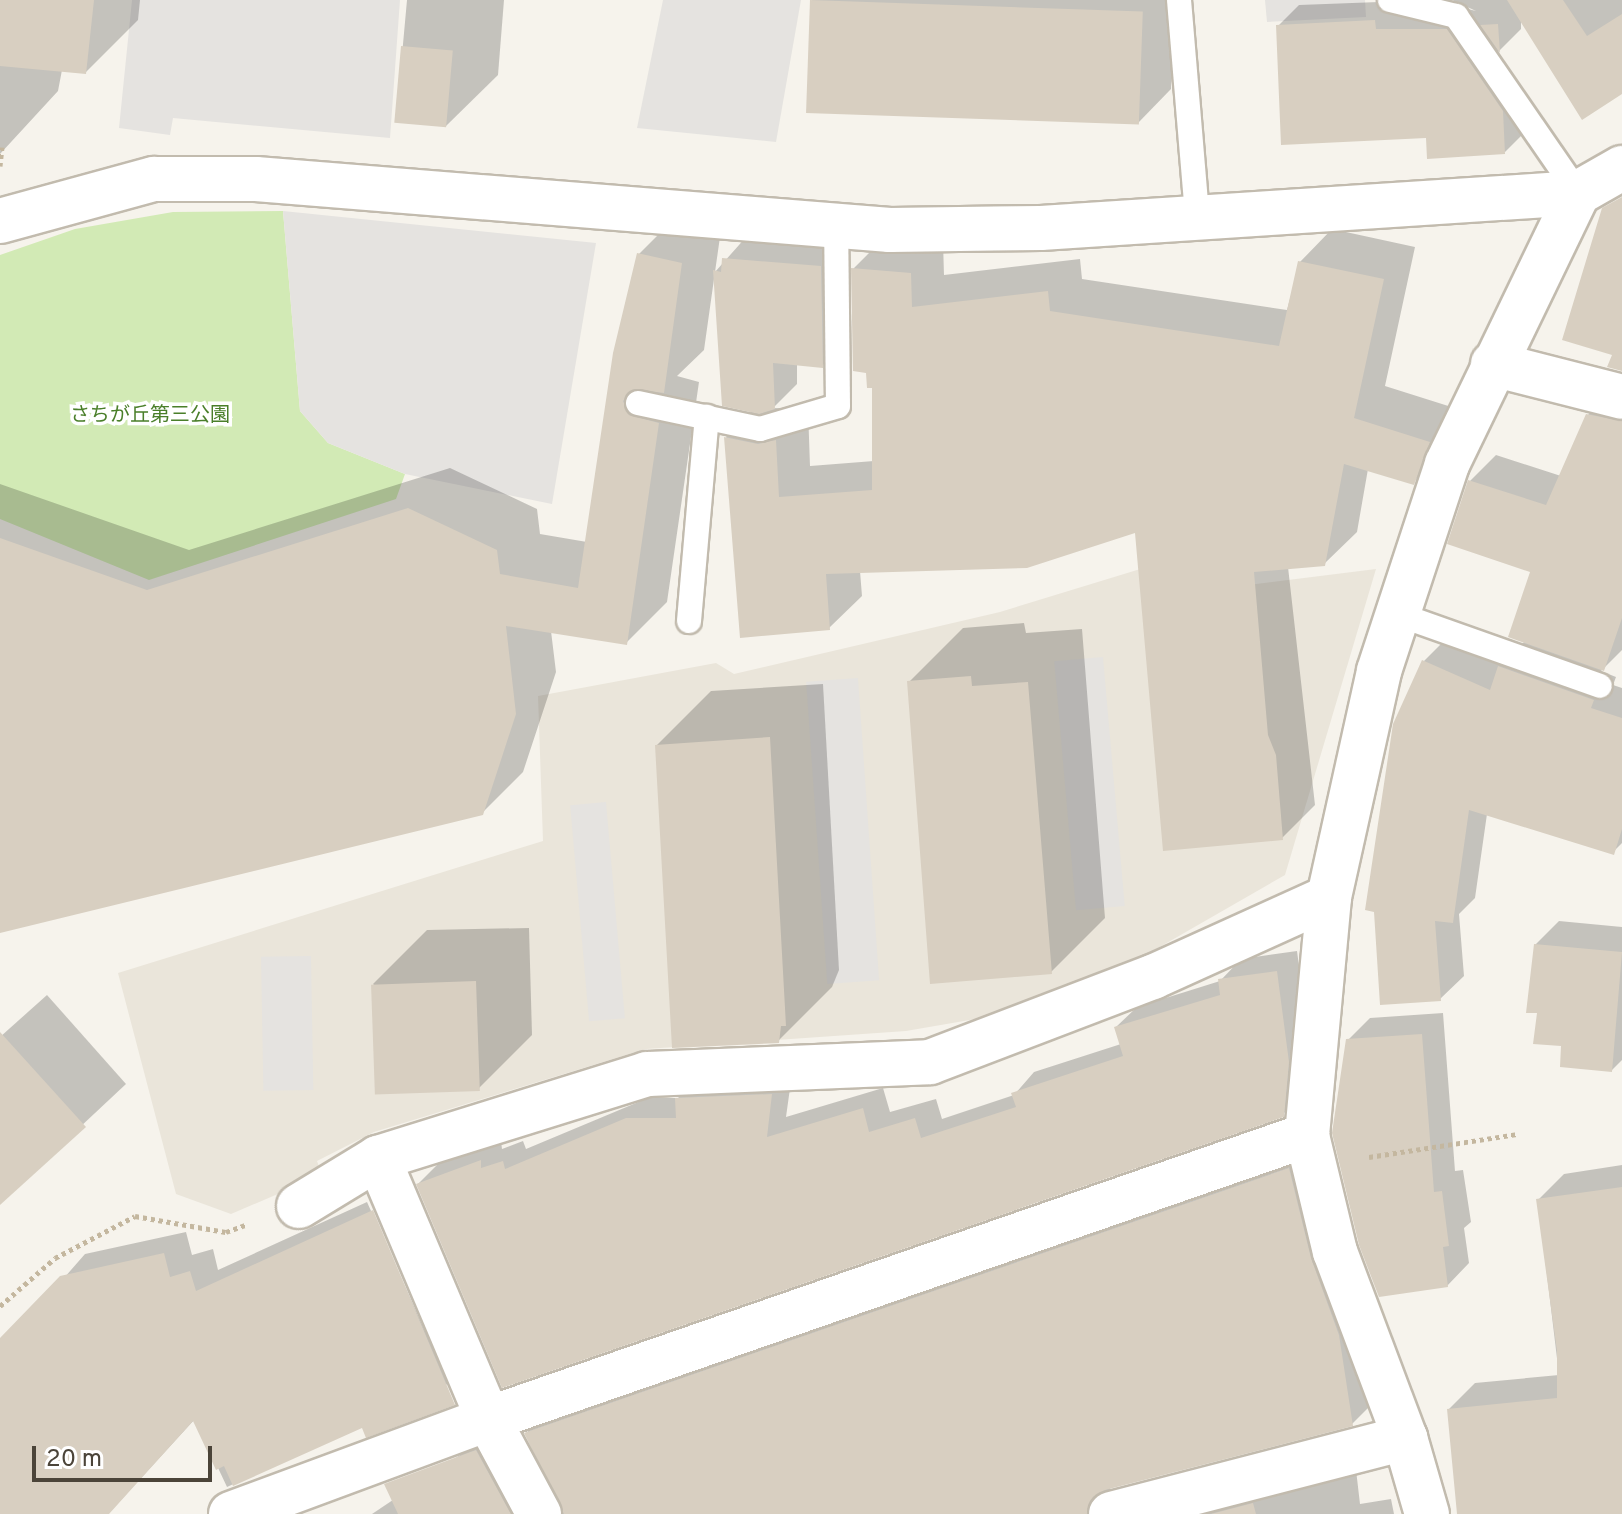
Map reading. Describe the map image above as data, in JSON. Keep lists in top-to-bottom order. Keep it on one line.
{"parks":["さちが丘第三公園"],"scale_bar":"20 m"}
